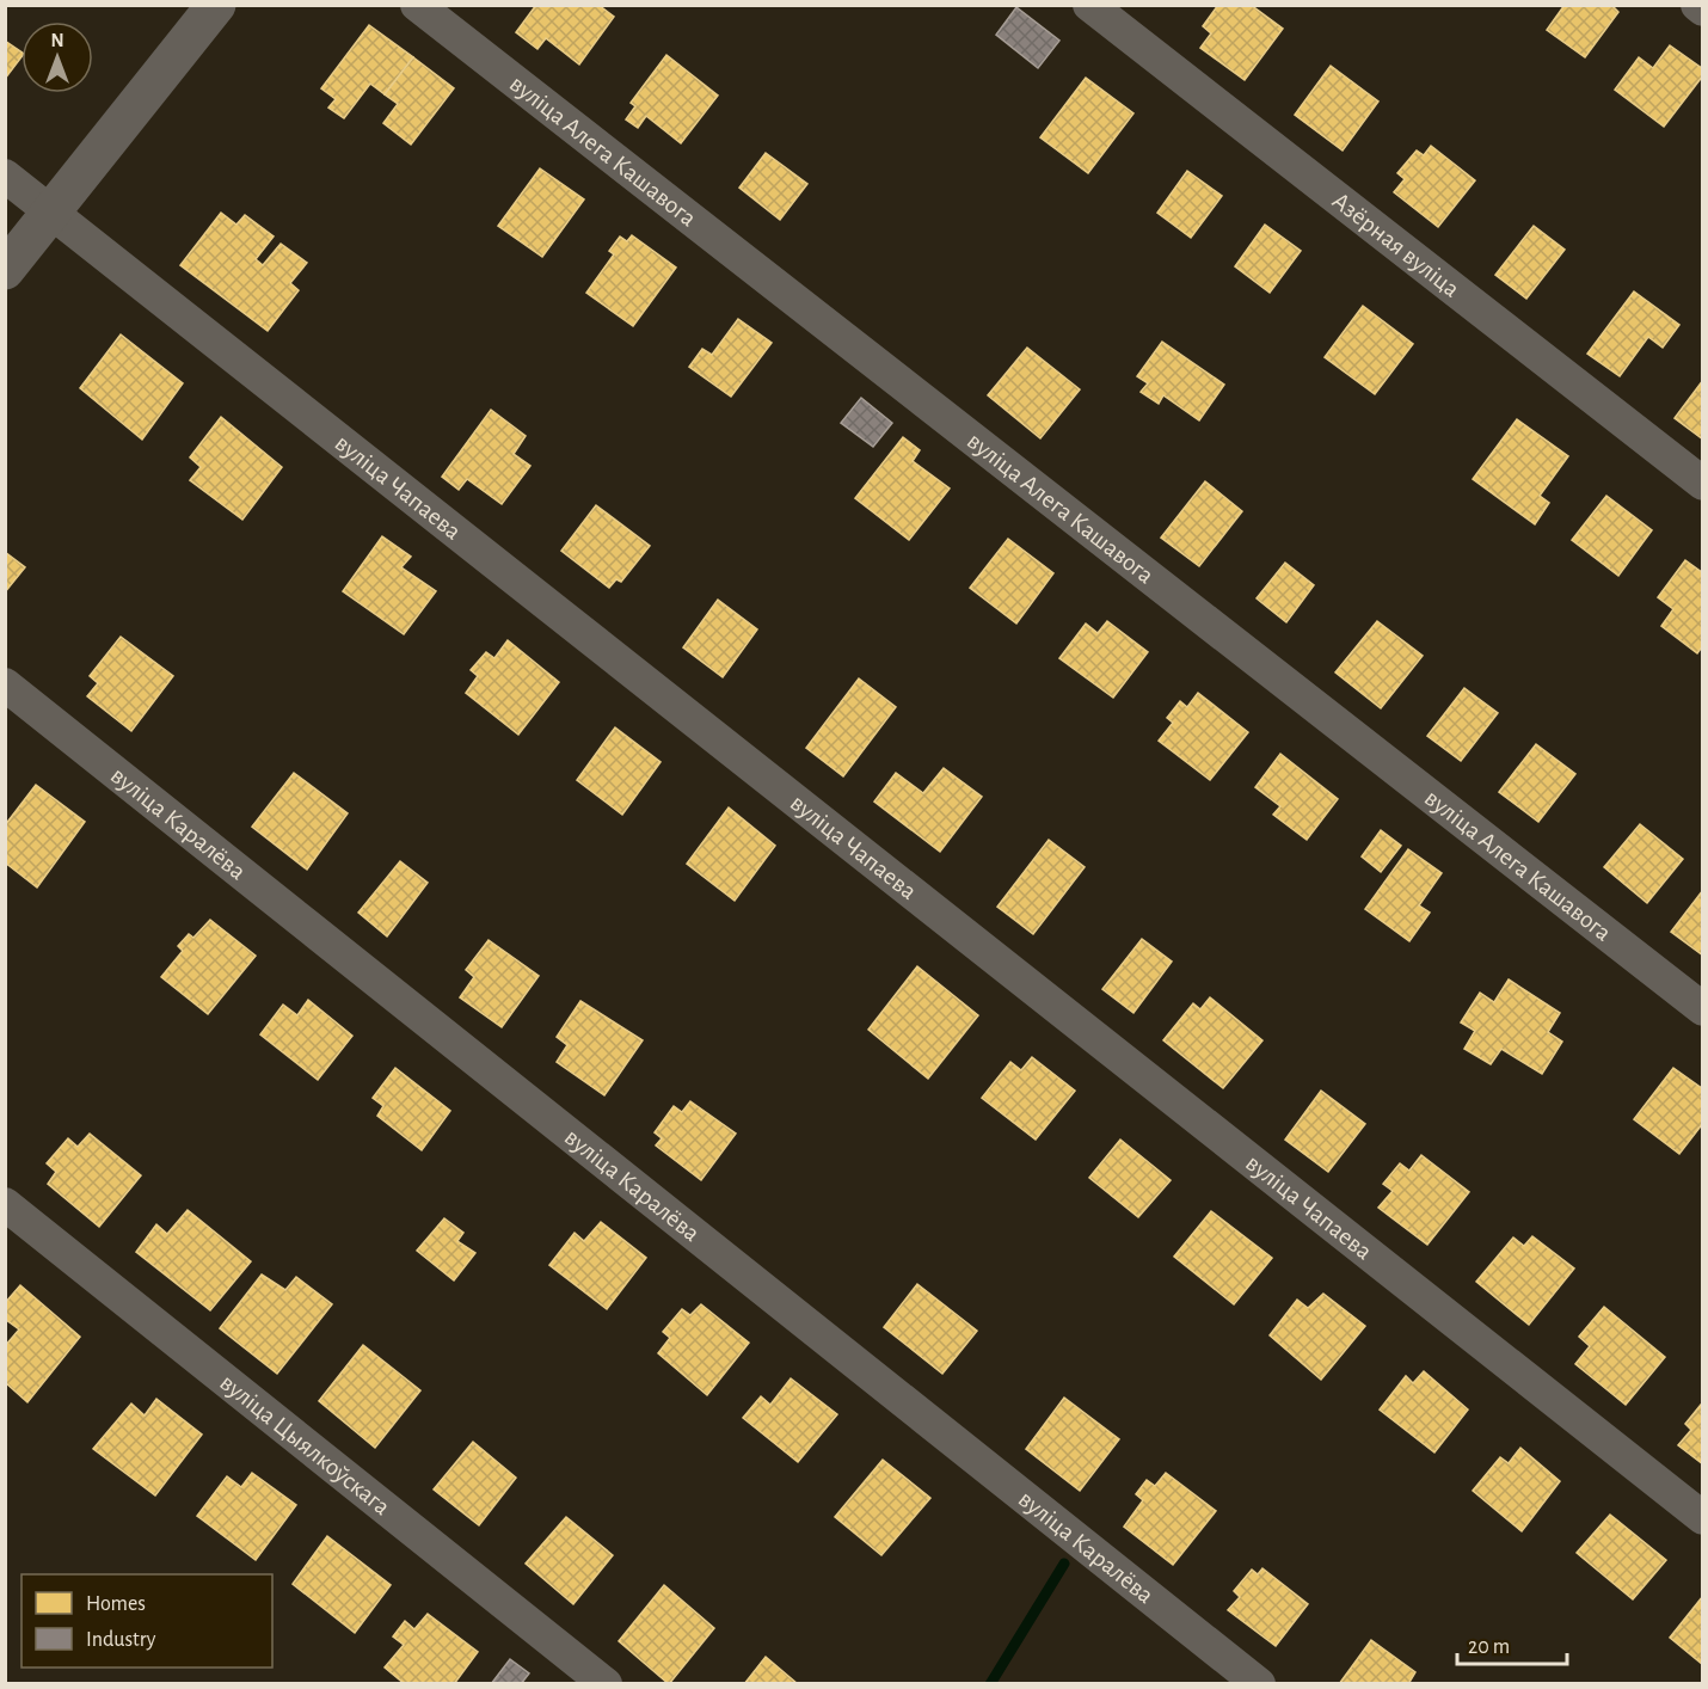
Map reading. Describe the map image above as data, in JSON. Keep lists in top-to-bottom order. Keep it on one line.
{"streets":{"street":["вуліца Алега Кашавога","Азёрная вуліца","вуліца Чапаева","вуліца Каралёва","вуліца Цыялкоўскага"]},"legend":["Homes","Industry"],"scale_bar":"20 m","north":"top"}
